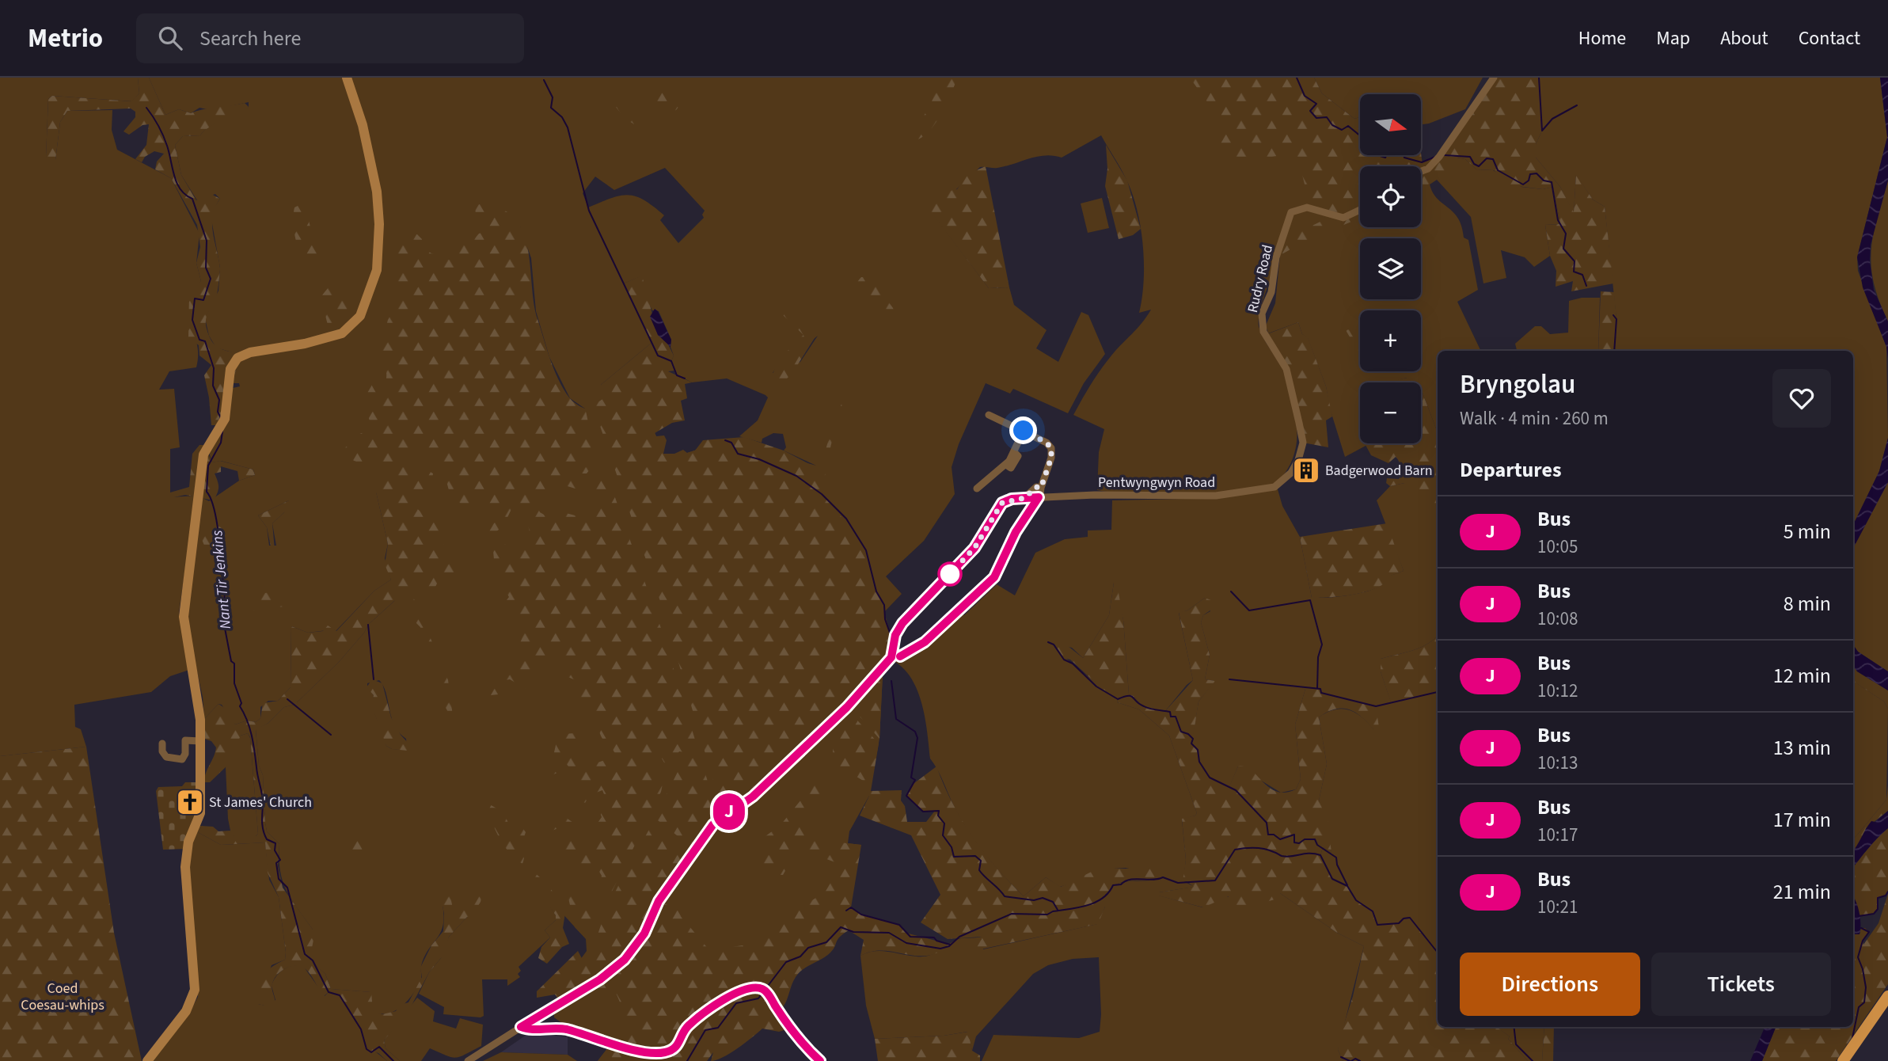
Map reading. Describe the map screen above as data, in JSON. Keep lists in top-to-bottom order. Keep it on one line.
{"streets":{"street":["Rudry Road","Pentwyngwyn Road"]},"crossings":[["Rudry Road","Pentwyngwyn Road"]],"water":["Nant Tir Jenkins"],"parks":["Coed Coesau-whips"],"places":{"building":["Badgerwood Barn"],"church":["St James' Church"]},"lines":["bus line J"],"north":"right","page":{"header":"Metrio","search":"Search here","nav":["Home","Map","About","Contact"],"on_map":"J","map_buttons":["+","−"],"heading":[["Bryngolau","Walk · 4 min · 260 m"],"Departures"],"list":[{"mark":"J","name":"Bus","note":"10:05","value":"5 min"},{"mark":"J","name":"Bus","note":"10:08","value":"8 min"},{"mark":"J","name":"Bus","note":"10:12","value":"12 min"},{"mark":"J","name":"Bus","note":"10:13","value":"13 min"},{"mark":"J","name":"Bus","note":"10:17","value":"17 min"},{"mark":"J","name":"Bus","note":"10:21","value":"21 min"}],"buttons":["Directions","Tickets"]}}
